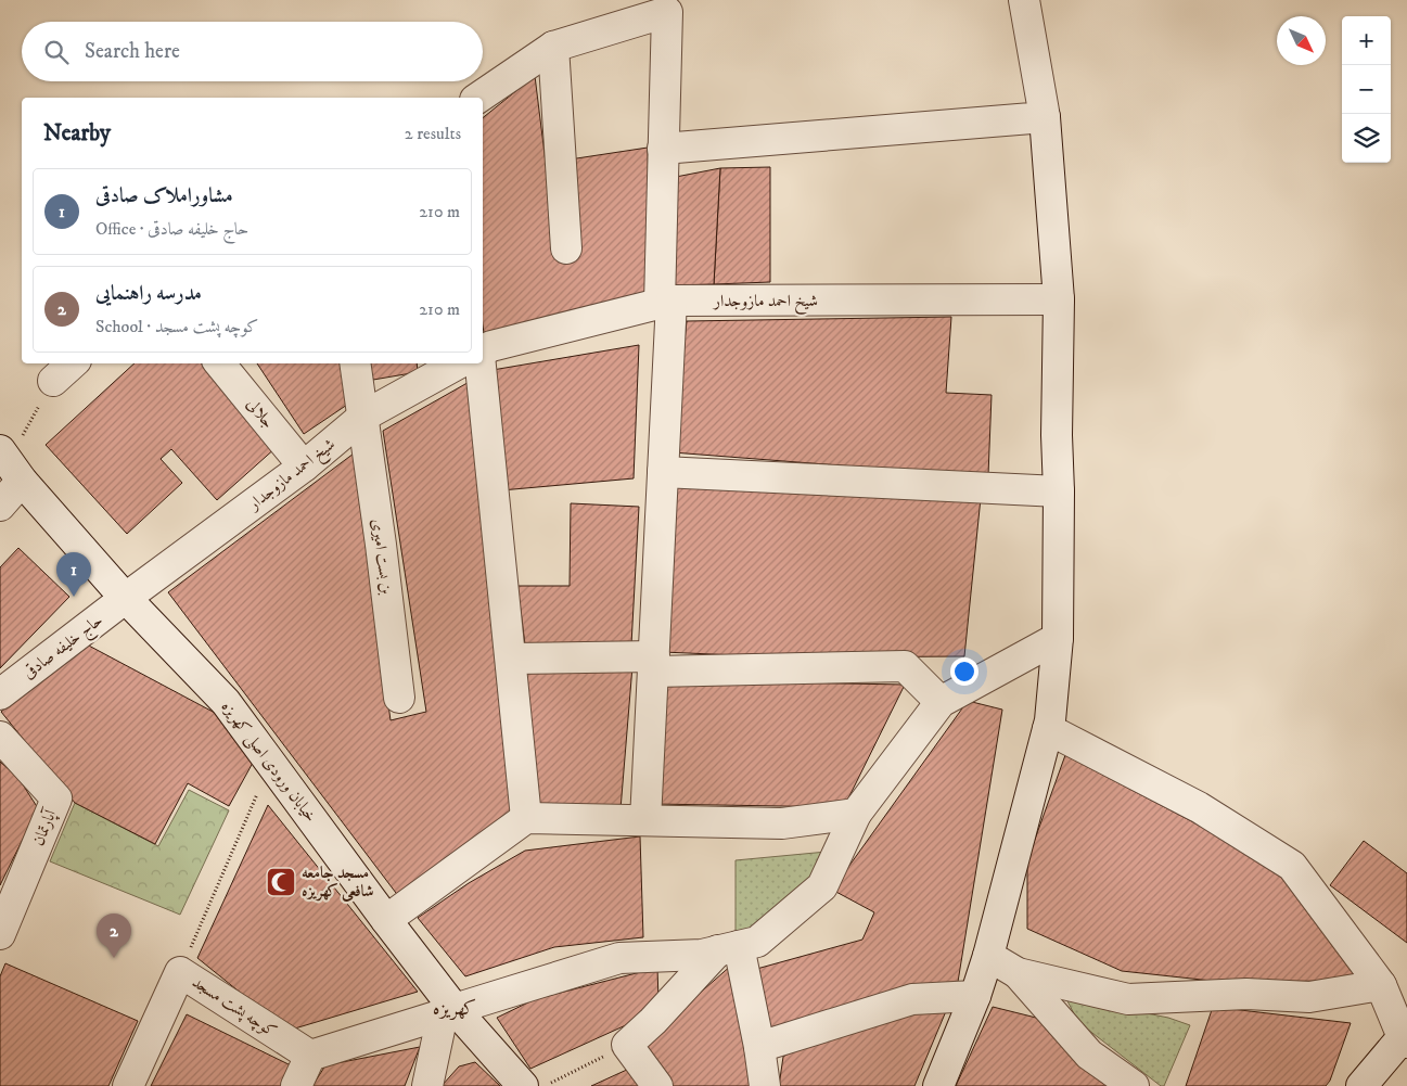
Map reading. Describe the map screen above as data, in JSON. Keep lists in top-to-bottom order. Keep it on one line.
{"streets":{"street":["شیخ احمد مازوجدار","جلالی","بن بست امیری","حاج خلیفه صادقی","خیابان ورودی اصلی کهریزه","آپارتمان","کوچه پشت مسجد"]},"crossings":[["شیخ احمد مازوجدار","جلالی"],["شیخ احمد مازوجدار","بن بست امیری"],["شیخ احمد مازوجدار","حاج خلیفه صادقی"],["شیخ احمد مازوجدار","خیابان ورودی اصلی کهریزه"],["حاج خلیفه صادقی","خیابان ورودی اصلی کهریزه"]],"districts":["کهریزه"],"places":{"mosque":["مسجد جامعه شافعی کهریزه"]},"north":"bottom right","page":{"map_buttons":["+","−"],"search":"Search here","heading":["Nearby","2 results"],"list":[{"mark":"1","name":"مشاوراملاک صادقی","note":"Office · حاج خلیفه صادقی","value":"210 m"},{"mark":"2","name":"مدرسه راهنمایی","note":"School · کوچه پشت مسجد","value":"210 m"}],"pins":["1","2"]}}
